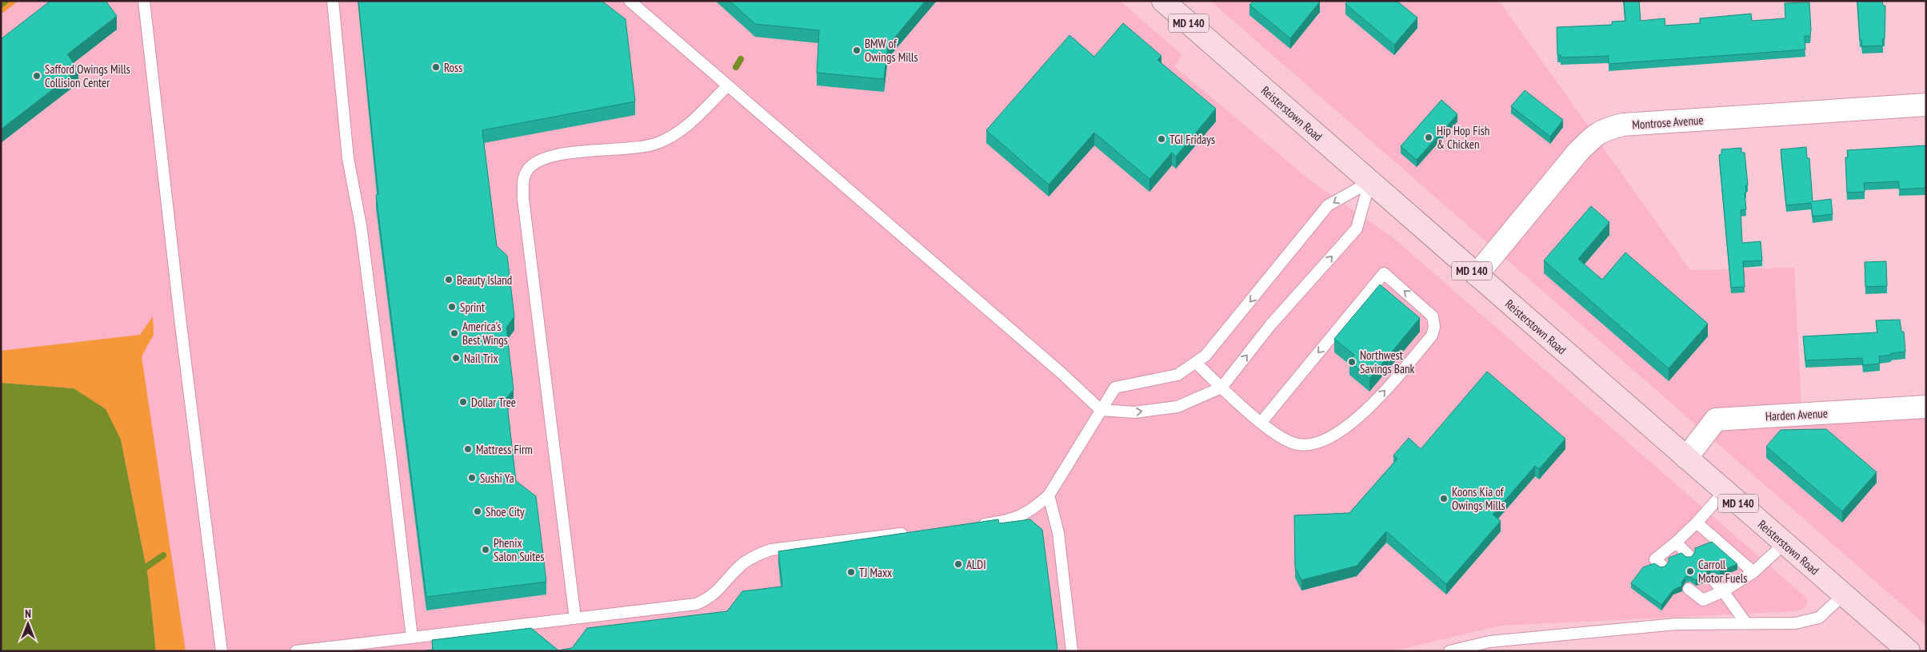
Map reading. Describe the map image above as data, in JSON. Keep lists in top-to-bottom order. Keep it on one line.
{"streets":{"main road":["MD 140","Reisterstown Road"],"street":["Montrose Avenue","Harden Avenue"]},"crossings":[["Reisterstown Road","Montrose Avenue"],["Reisterstown Road","Harden Avenue"]],"places":["BMW of Owings Mills","Ross","Safford Owings Mills Collision Center","Hip Hop Fish & Chicken","TGI Fridays","Beauty Island","Sprint","America's Best Wings","Nail Trix","Northwest Savings Bank","Dollar Tree","Mattress Firm","Sushi Ya","Koons Kia of Owings Mills","Shoe City","Phenix Salon Suites","ALDI","Carroll Motor Fuels","TJ Maxx"],"north":"top"}
